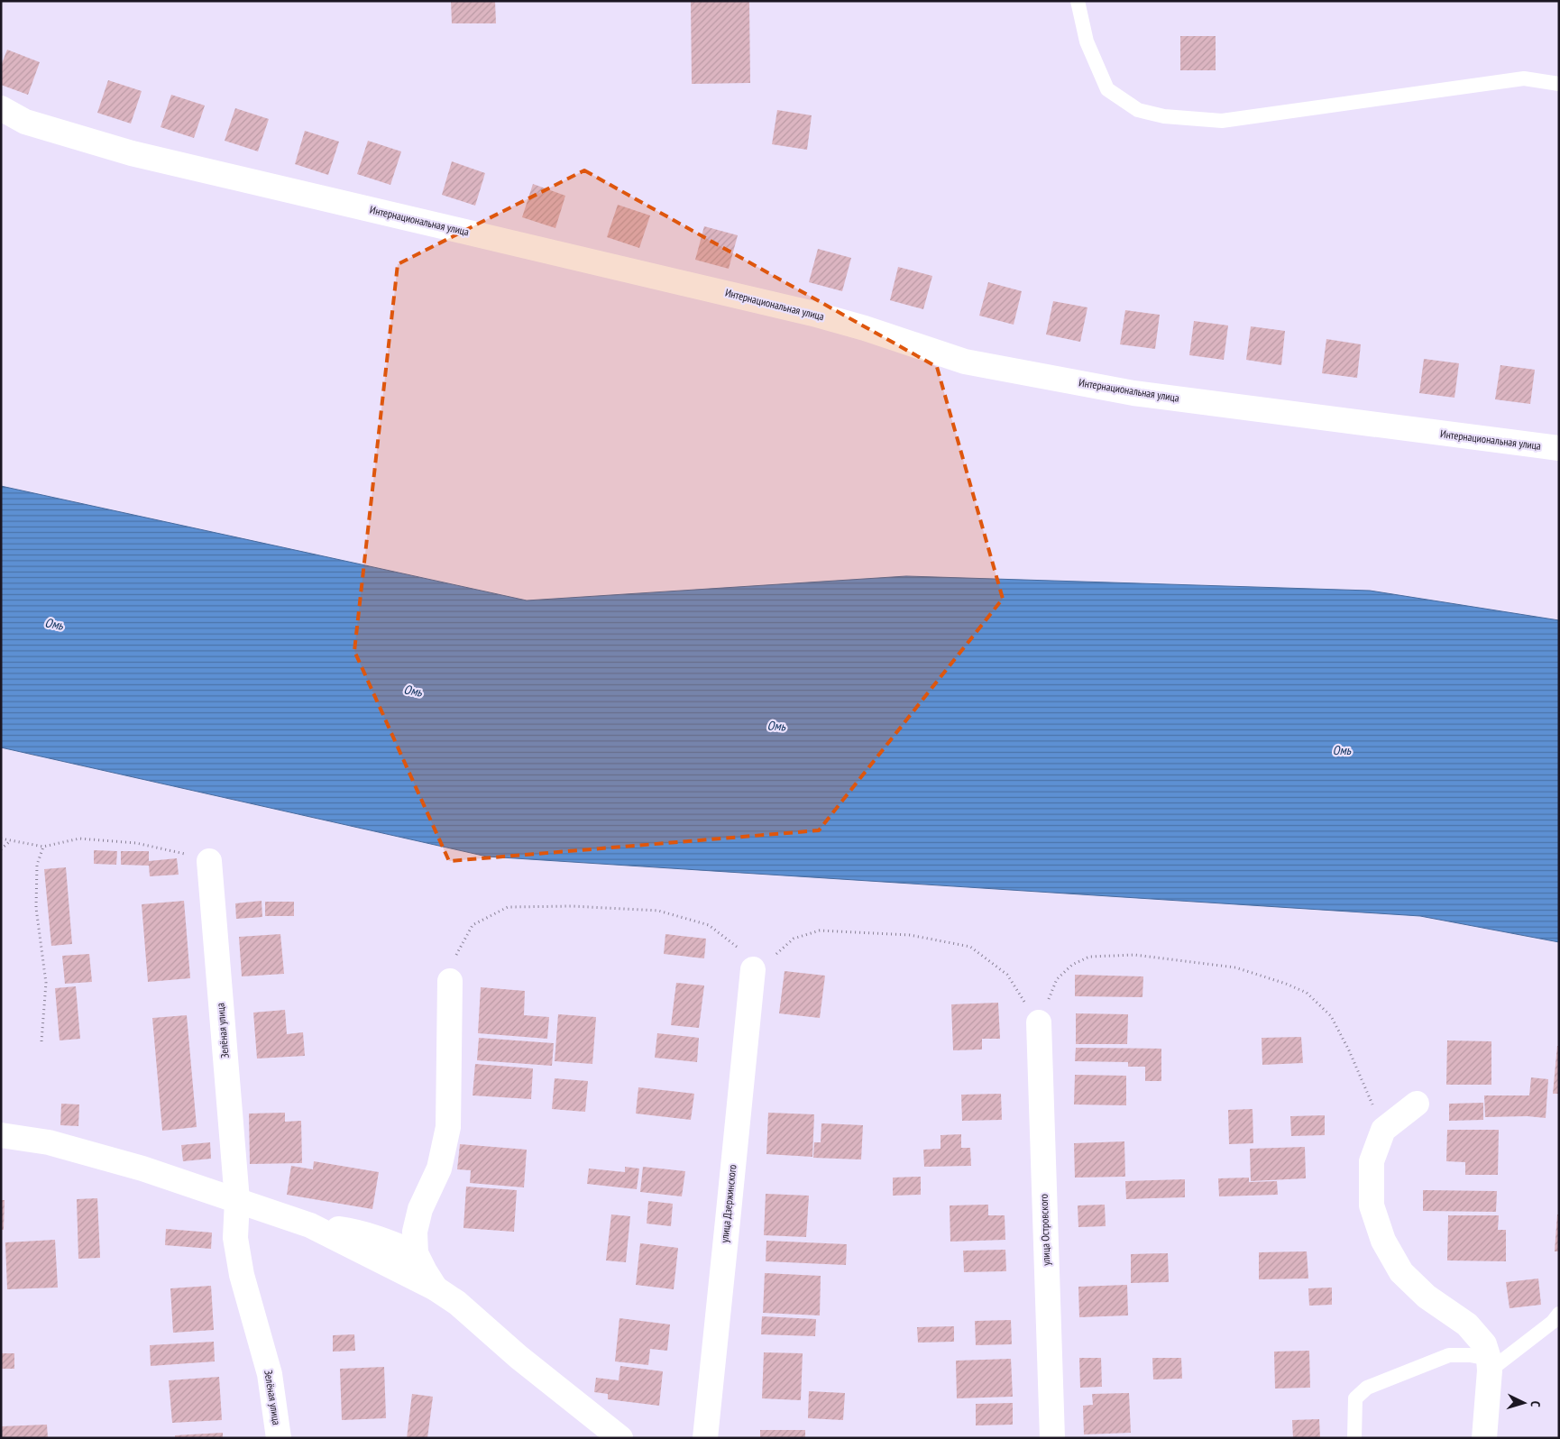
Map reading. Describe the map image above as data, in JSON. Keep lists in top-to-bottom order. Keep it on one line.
{"streets":{"street":["Интернациональная улица","Зелёная улица","улица Дзержинского","улица Островского"]},"water":["Омь"],"north":"right"}
